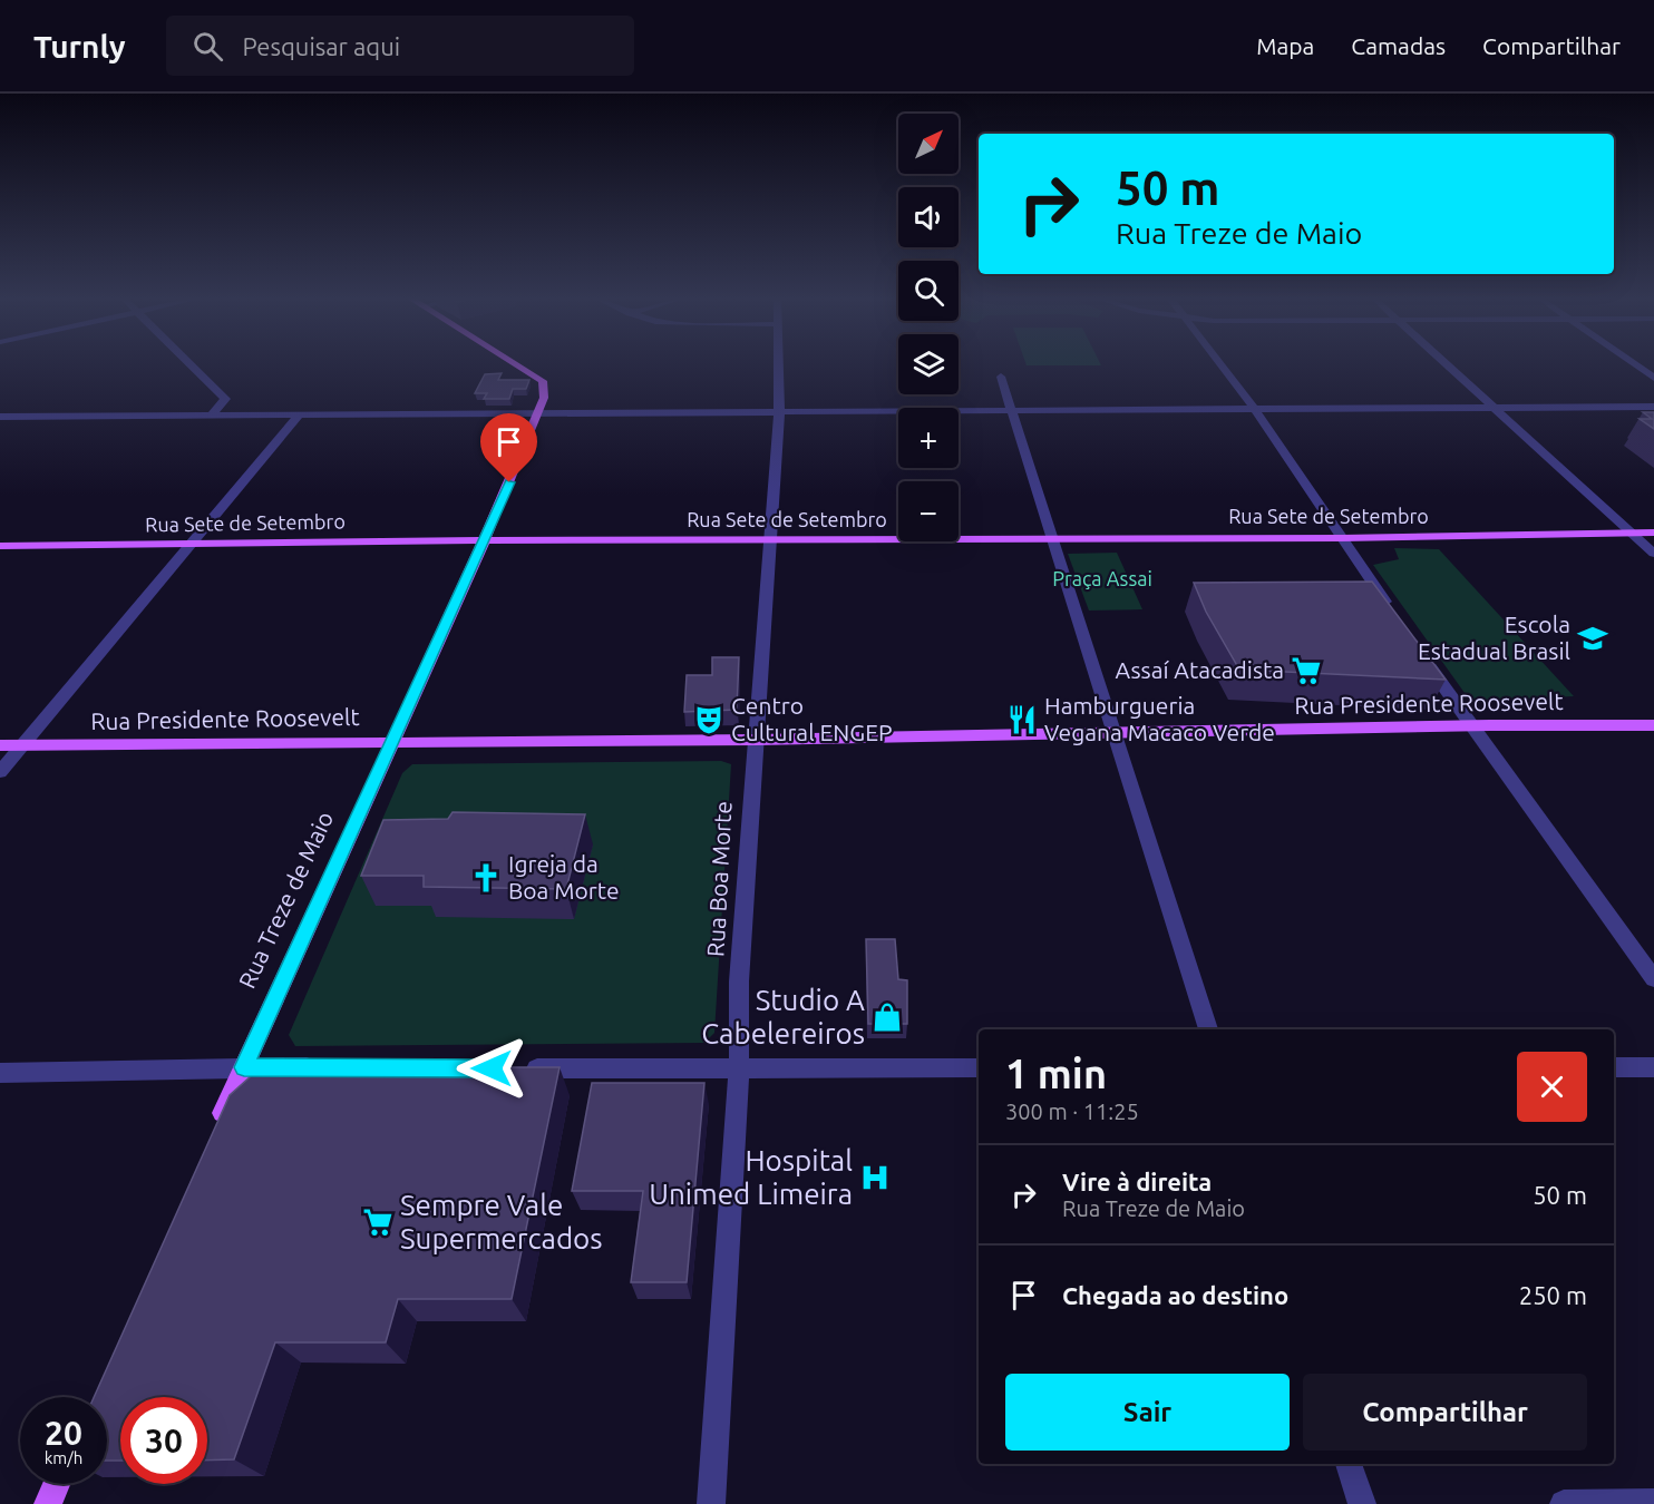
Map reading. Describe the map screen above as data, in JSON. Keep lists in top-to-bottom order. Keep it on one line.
{"streets":{"main road":["Rua Sete de Setembro","Rua Presidente Roosevelt","Rua Treze de Maio"],"street":["Rua Boa Morte"]},"crossings":[["Rua Sete de Setembro","Rua Boa Morte"],["Rua Sete de Setembro","Rua Treze de Maio"],["Rua Presidente Roosevelt","Rua Boa Morte"],["Rua Presidente Roosevelt","Rua Treze de Maio"]],"parks":["Praça Assai"],"places":{"school or university":["Escola Estadual Brasil"],"supermarket":["Assaí Atacadista","Sempre Vale Supermercados"],"theatre":["Centro Cultural ENGEP"],"restaurant":["Hamburgueria Vegana Macaco Verde"],"church":["Igreja da Boa Morte"],"shop":["Studio A Cabelereiros"],"hospital":["Hospital Unimed Limeira"]},"north":"top right","page":{"header":"Turnly","search":"Pesquisar aqui","nav":["Mapa","Camadas","Compartilhar"],"map_buttons":["+","−"],"turn":["50 m","Rua Treze de Maio"],"heading":["1 min","300 m · 11:25"],"list":[{"name":"Vire à direita","note":"Rua Treze de Maio","value":"50 m"},{"name":"Chegada ao destino","value":"250 m"}],"buttons":["Sair","Compartilhar"],"speed":"20 km/h","limit":"30"}}
